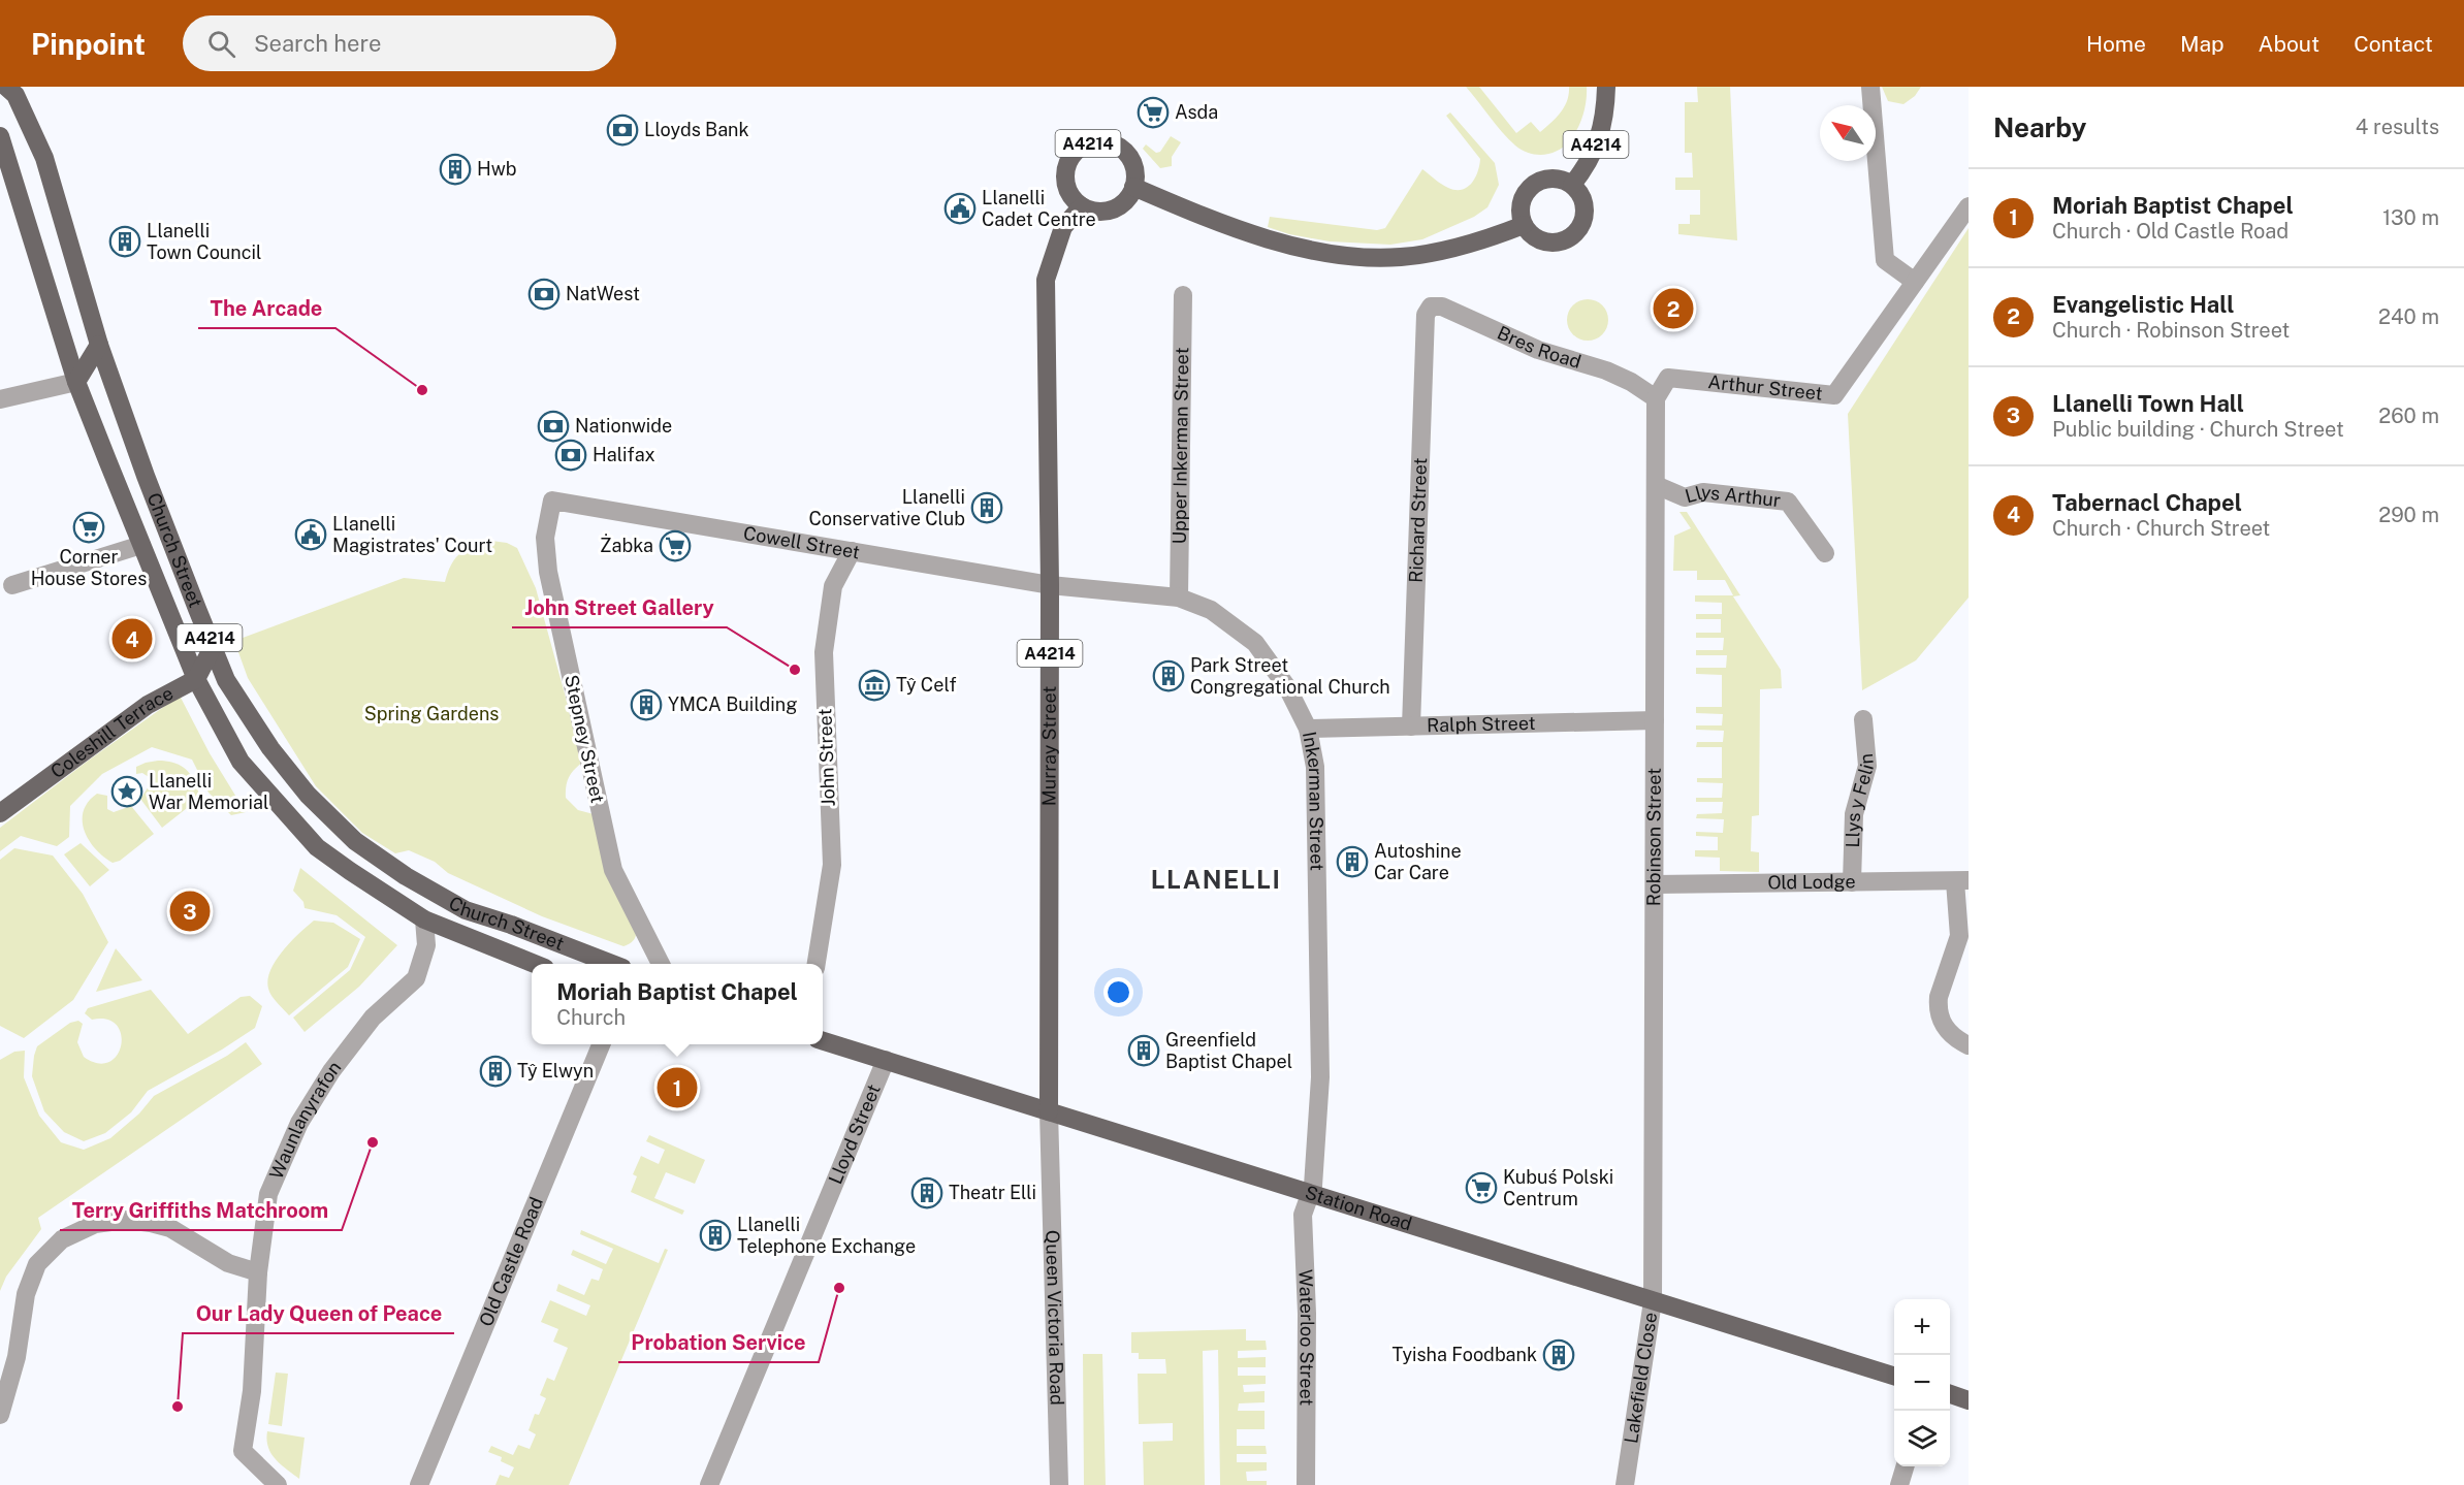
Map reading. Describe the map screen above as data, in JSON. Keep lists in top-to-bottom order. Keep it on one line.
{"streets":{"main road":["A4214","Church Street","Coleshill Terrace","Murray Street","Station Road"],"street":["Bres Road","Arthur Street","Upper Inkerman Street","Llys Arthur","Richard Street","Cowell Street","Ralph Street","Stepney Street","John Street","Llys y Felin","Inkerman Street","Robinson Street","Old Lodge","Waunlanyrafon","Lloyd Street","Old Castle Road","Queen Victoria Road","Waterloo Street","Lakefield Close"]},"crossings":[["A4214","Church Street"],["A4214","Murray Street"],["A4214","Waunlanyrafon"],["Bres Road","Arthur Street"],["Bres Road","Richard Street"],["Bres Road","Robinson Street"],["Arthur Street","Robinson Street"],["Upper Inkerman Street","Inkerman Street"],["Llys Arthur","Robinson Street"],["Richard Street","Ralph Street"],["Cowell Street","Stepney Street"],["Cowell Street","Murray Street"],["Cowell Street","John Street"],["Cowell Street","Inkerman Street"],["Church Street","Coleshill Terrace"],["Church Street","Waunlanyrafon"],["Ralph Street","Inkerman Street"],["Ralph Street","Robinson Street"],["Murray Street","Inkerman Street"],["Murray Street","Station Road"],["Murray Street","Queen Victoria Road"],["Llys y Felin","Old Lodge"],["Inkerman Street","Station Road"],["Inkerman Street","Waterloo Street"],["Robinson Street","Old Lodge"],["Robinson Street","Station Road"],["Robinson Street","Lakefield Close"],["Lloyd Street","Station Road"],["Station Road","Queen Victoria Road"],["Station Road","Waterloo Street"],["Station Road","Lakefield Close"]],"districts":["LLANELLI"],"parks":["Spring Gardens"],"places":{"supermarket":["Asda","Corner House Stores","Żabka","Kubuś Polski Centrum"],"bank":["Lloyds Bank","NatWest","Nationwide","Halifax"],"building":["Hwb","Llanelli Town Council","Llanelli Conservative Club","Park Street Congregational Church","YMCA Building","Autoshine Car Care","Greenfield Baptist Chapel","Tŷ Elwyn","Theatr Elli","Llanelli Telephone Exchange","Tyisha Foodbank"],"public building":["Llanelli Cadet Centre","Llanelli Magistrates' Court"],"other":["The Arcade","John Street Gallery","Terry Griffiths Matchroom","Probation Service","Our Lady Queen of Peace"],"museum":["Tŷ Celf"],"place":["Llanelli War Memorial"]},"north":"top left","page":{"header":"Pinpoint","search":"Search here","nav":["Home","Map","About","Contact"],"heading":["Nearby","4 results"],"list":[{"mark":"1","name":"Moriah Baptist Chapel","note":"Church · Old Castle Road","value":"130 m"},{"mark":"2","name":"Evangelistic Hall","note":"Church · Robinson Street","value":"240 m"},{"mark":"3","name":"Llanelli Town Hall","note":"Public building · Church Street","value":"260 m"},{"mark":"4","name":"Tabernacl Chapel","note":"Church · Church Street","value":"290 m"}],"pins":["2","4","3","1"],"popup":["Moriah Baptist Chapel","Church"],"map_buttons":["+","−"]}}
